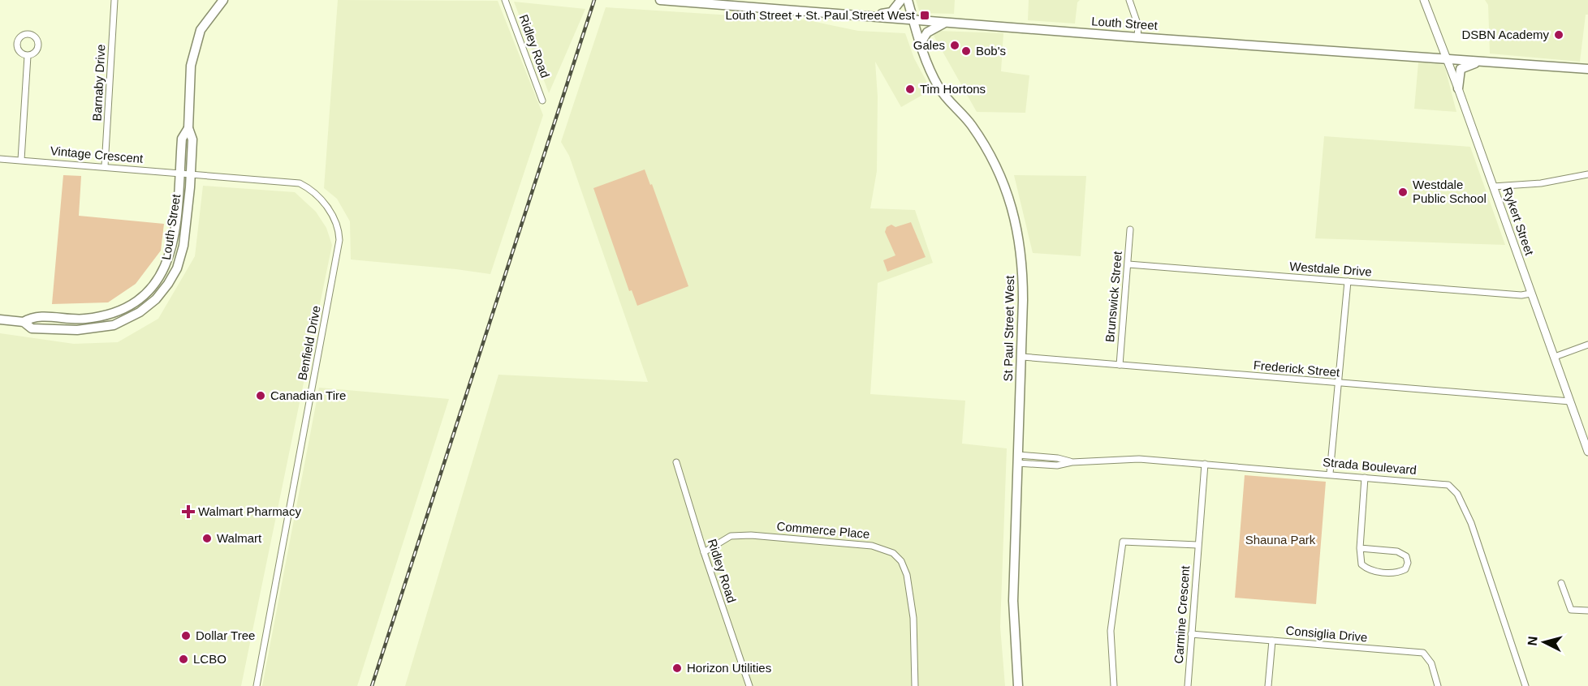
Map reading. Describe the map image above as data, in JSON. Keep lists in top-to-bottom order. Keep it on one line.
{"streets":{"main road":["Louth Street","St Paul Street West"],"street":["Ridley Road","Barnaby Drive","Vintage Crescent","Rykert Street","Westdale Drive","Brunswick Street","Benfield Drive","Frederick Street","Strada Boulevard","Commerce Place","Carmine Crescent","Consiglia Drive"]},"crossings":[["Louth Street","Vintage Crescent"],["Louth Street","Rykert Street"],["Louth Street","St Paul Street West"],["Louth Street","Benfield Drive"],["Ridley Road","Commerce Place"],["Barnaby Drive","Vintage Crescent"],["Vintage Crescent","Benfield Drive"],["Rykert Street","Westdale Drive"],["Rykert Street","Frederick Street"],["Westdale Drive","Brunswick Street"],["Brunswick Street","Frederick Street"],["St Paul Street West","Frederick Street"],["St Paul Street West","Strada Boulevard"],["Strada Boulevard","Carmine Crescent"],["Carmine Crescent","Consiglia Drive"]],"parks":["Shauna Park"],"places":{"transit":["Louth Street + St. Paul Street West"],"other":["DSBN Academy","Gales","Bob's","Tim Hortons","Westdale Public School","Canadian Tire","Walmart","Dollar Tree","LCBO","Horizon Utilities"],"health":["Walmart Pharmacy"]},"north":"left"}
